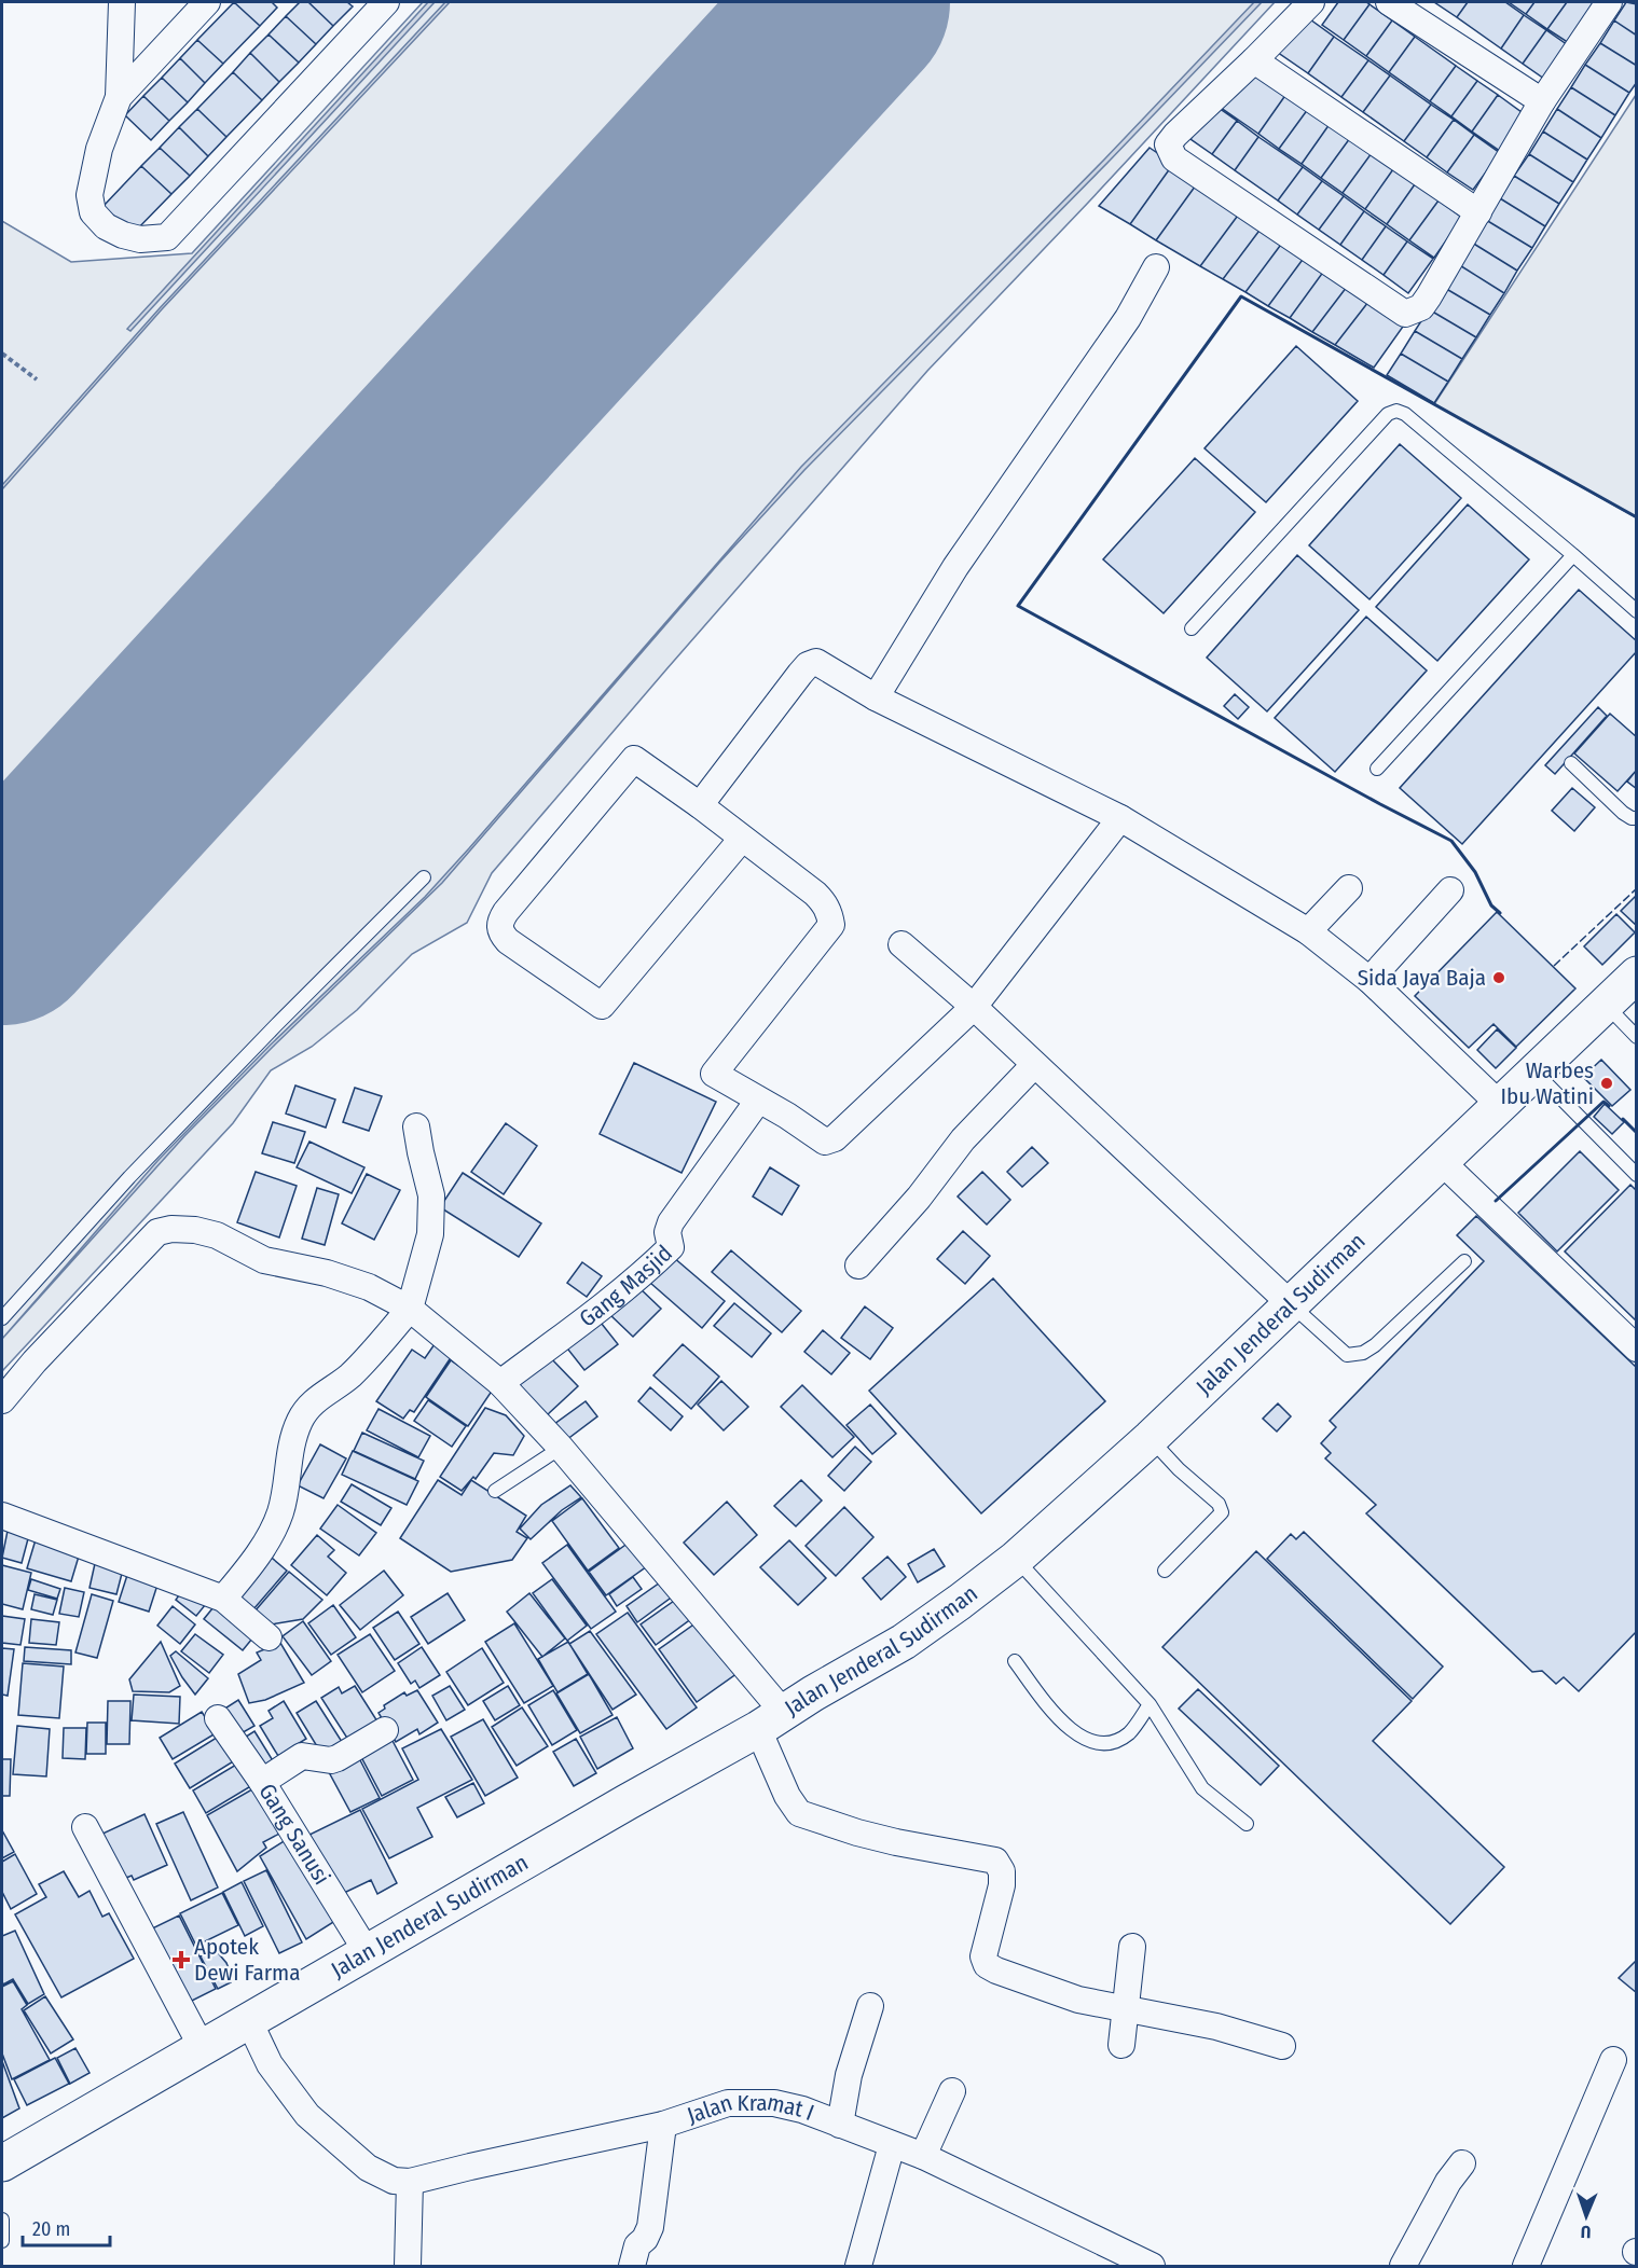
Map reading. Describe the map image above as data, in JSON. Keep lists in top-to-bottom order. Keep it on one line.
{"streets":{"highway":["Jalan Jenderal Sudirman"],"street":["Gang Masjid","Gang Sanusi","Jalan Kramat I"]},"crossings":[["Jalan Jenderal Sudirman","Gang Sanusi"]],"places":{"other":["Sida Jaya Baja","Warbes Ibu Watini"],"health":["Apotek Dewi Farma"]},"scale_bar":"20 m","north":"bottom"}
